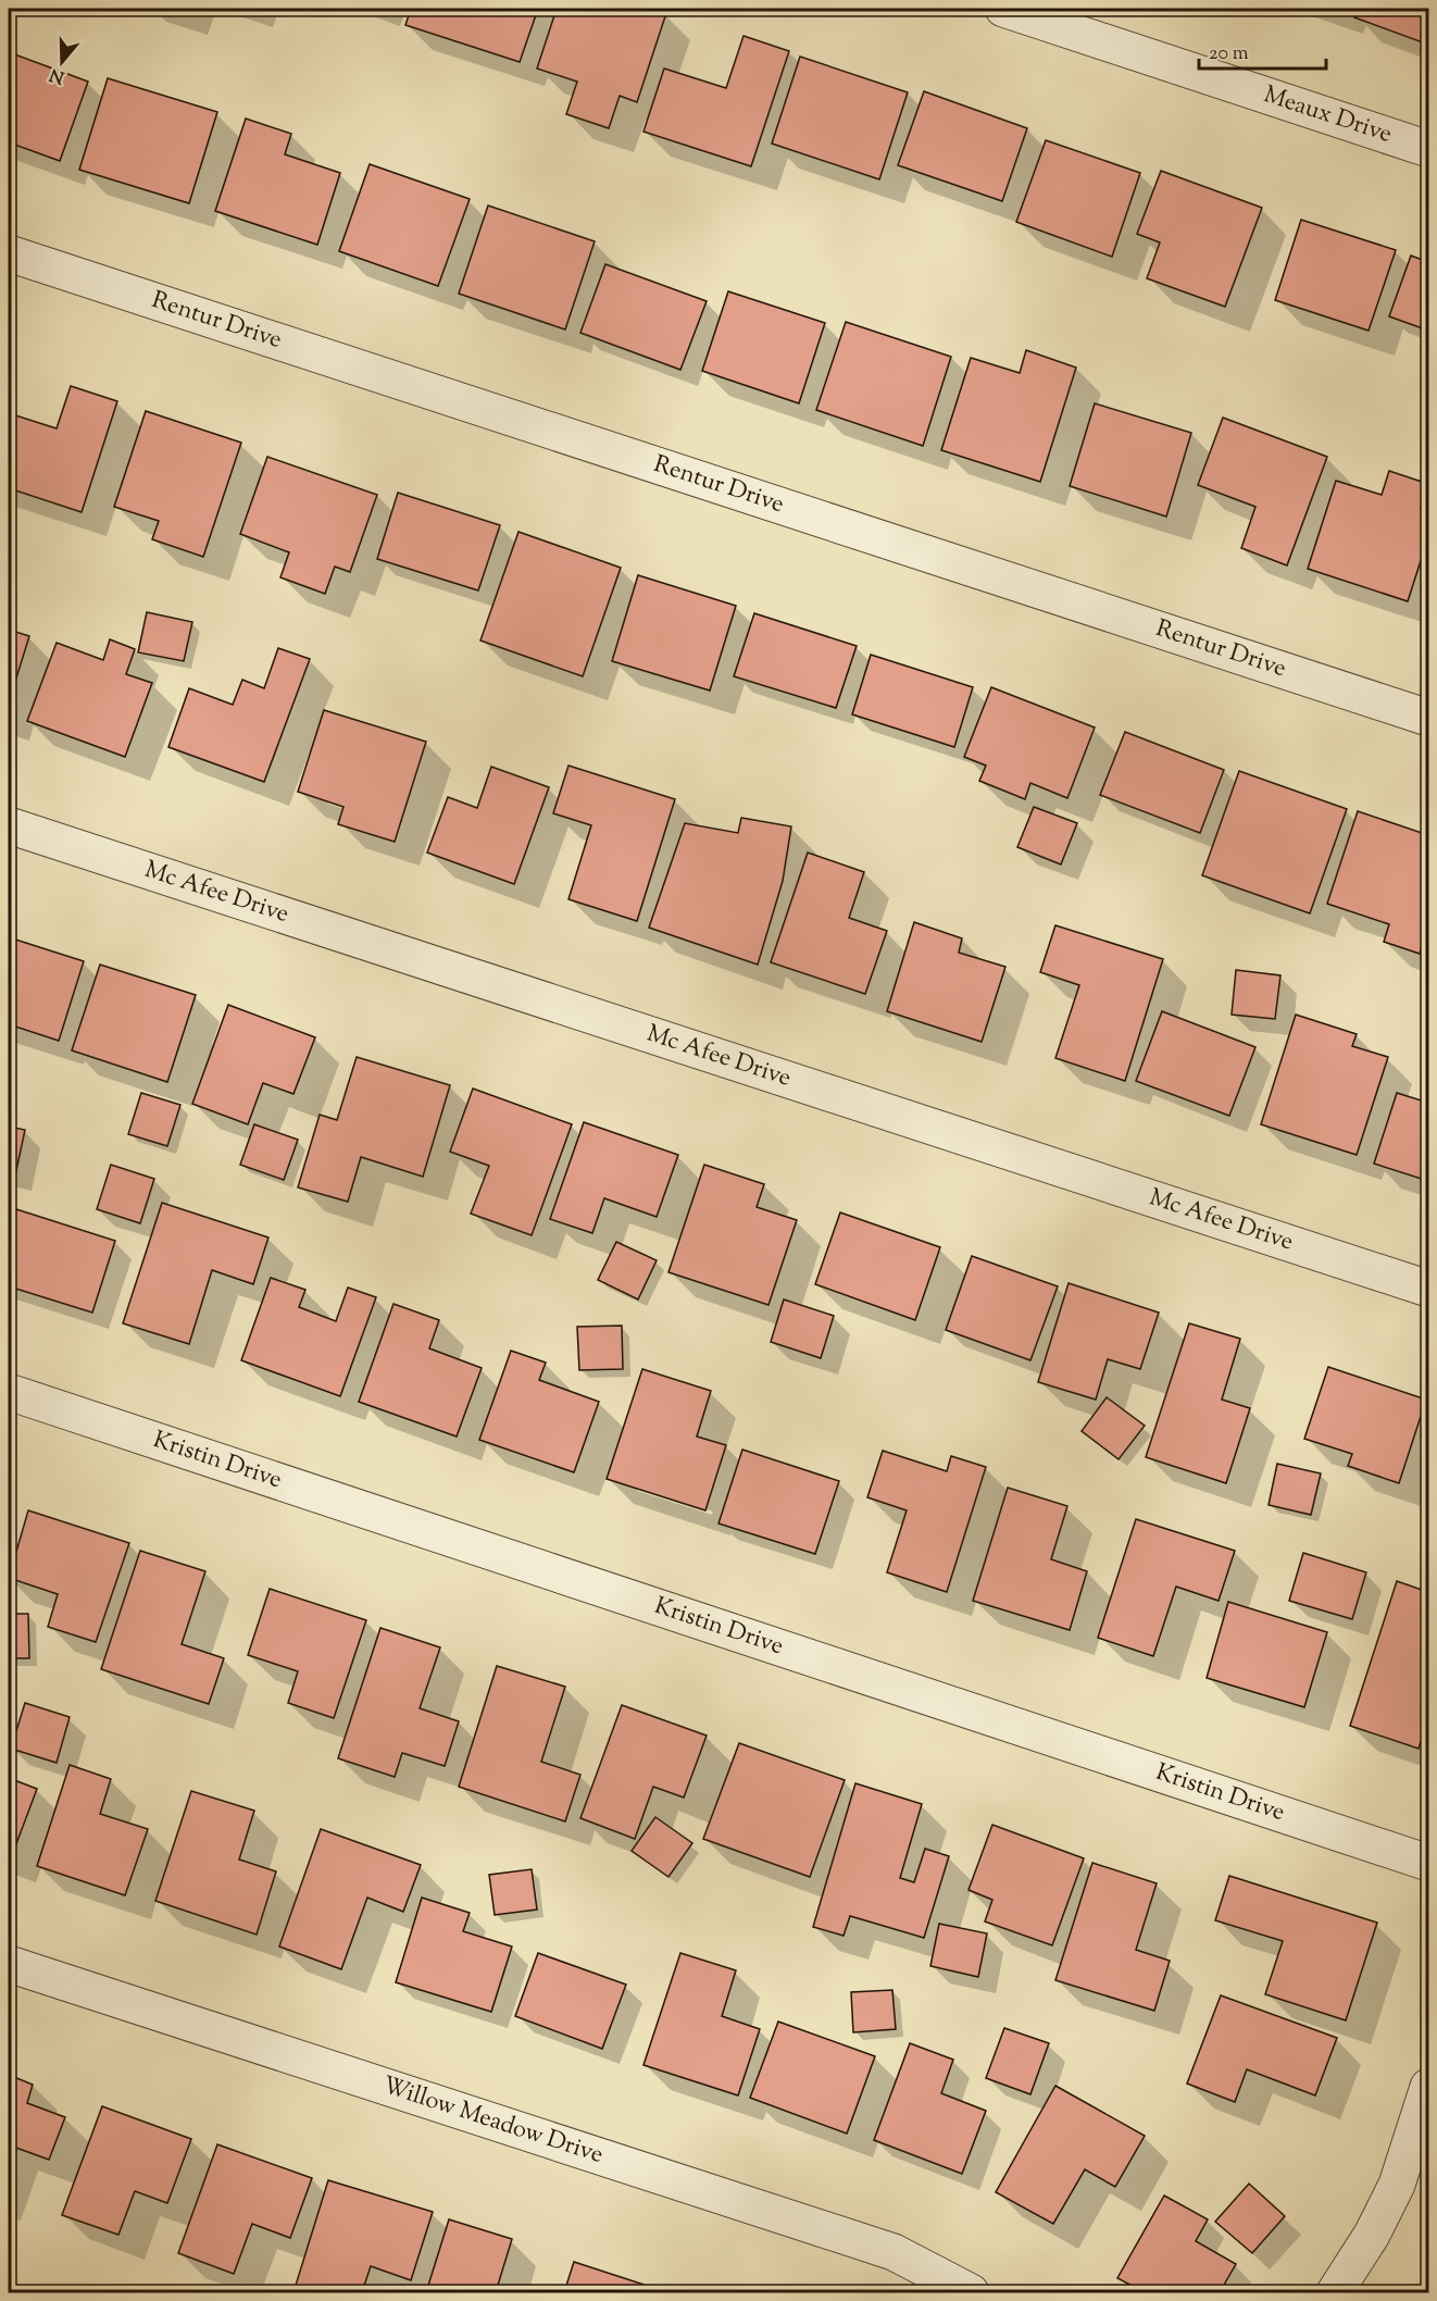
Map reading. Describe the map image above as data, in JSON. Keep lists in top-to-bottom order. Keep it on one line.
{"streets":{"street":["Meaux Drive","Rentur Drive","Mc Afee Drive","Kristin Drive","Willow Meadow Drive"]},"scale_bar":"20 m","north":"bottom"}
